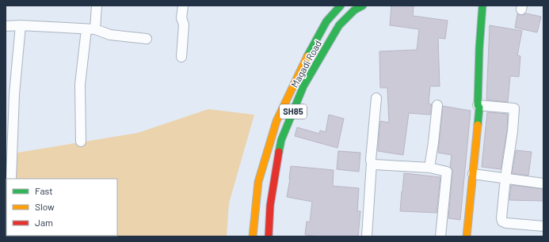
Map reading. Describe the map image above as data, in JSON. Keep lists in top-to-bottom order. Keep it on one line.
{"streets":{"main road":["Magadi Road","SH85"]},"legend":["Fast","Slow","Jam"]}
